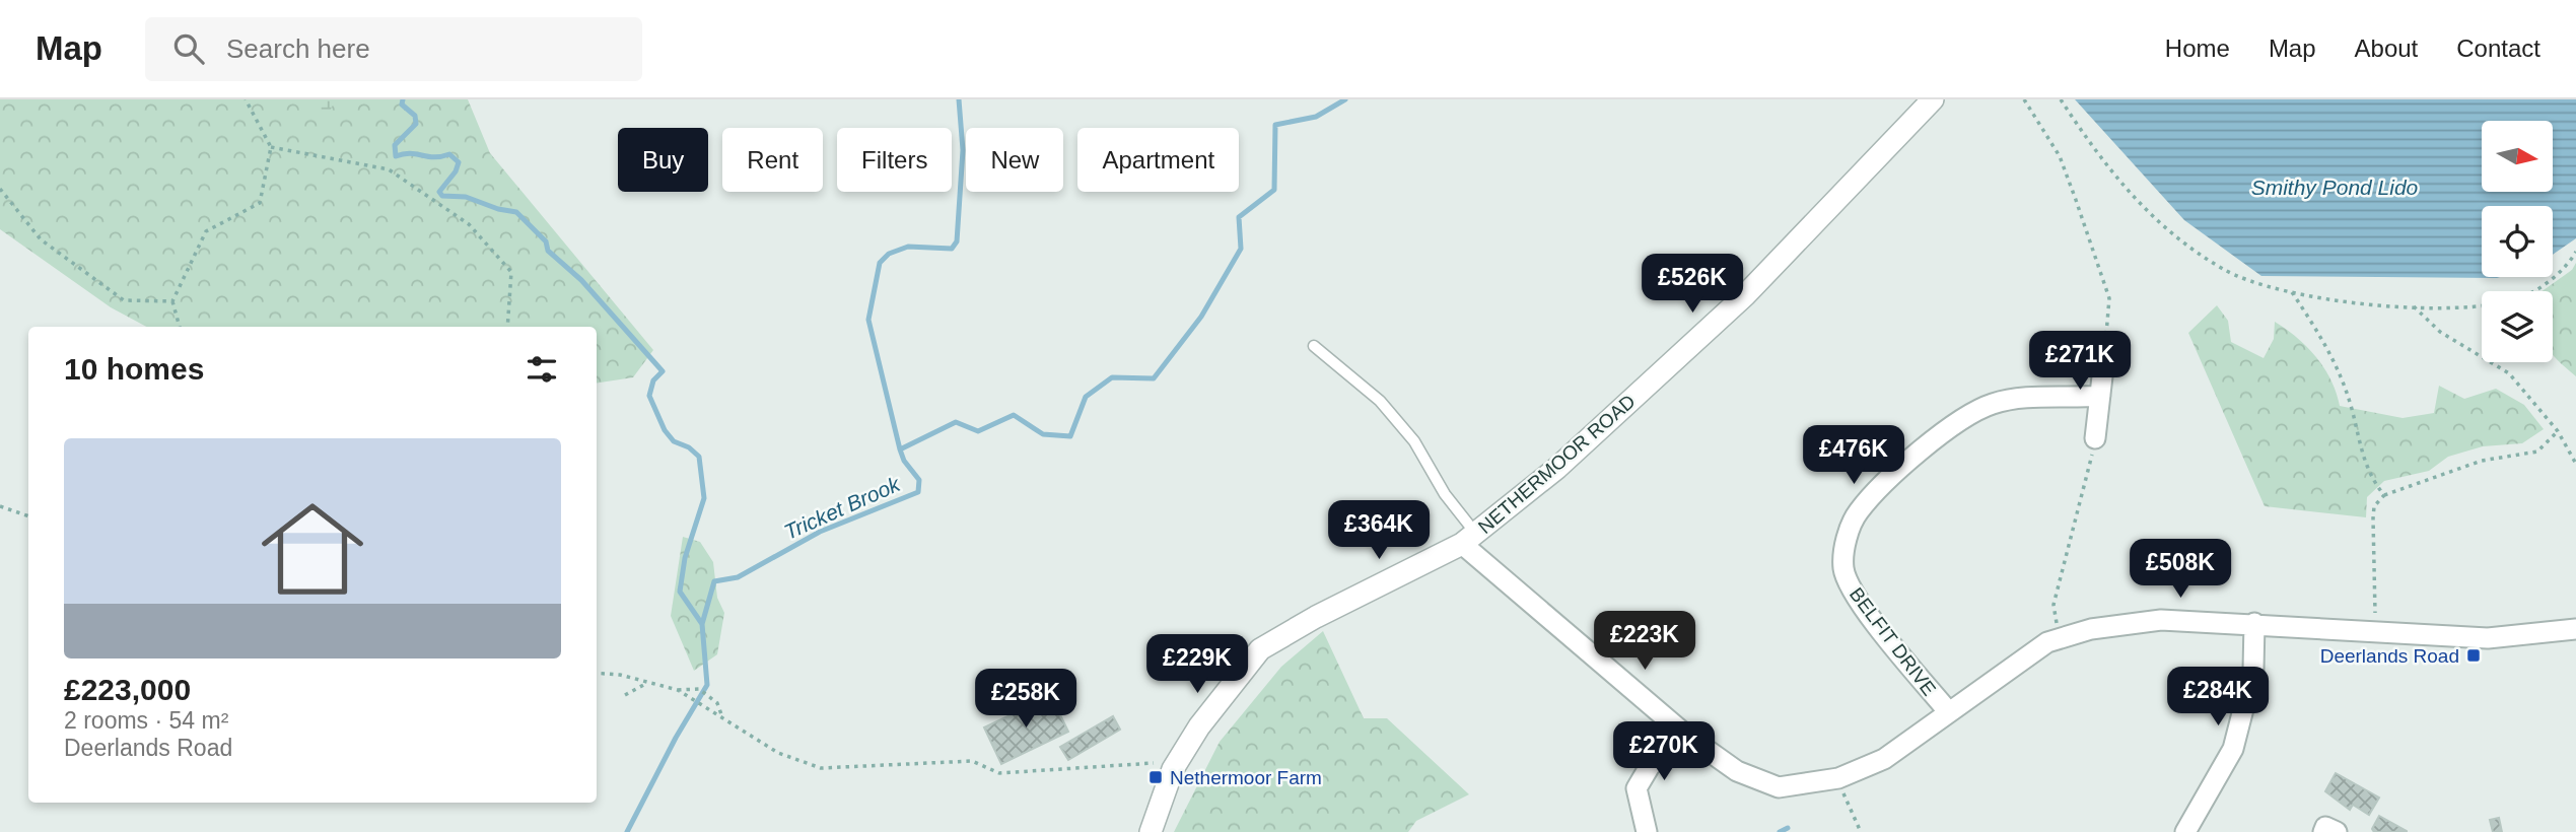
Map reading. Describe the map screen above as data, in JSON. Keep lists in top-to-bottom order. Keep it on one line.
{"streets":{"street":["NETHERMOOR ROAD","BELFIT DRIVE"]},"water":["Smithy Pond Lido","Tricket Brook"],"places":{"transit":["Deerlands Road","Nethermoor Farm"]},"north":"right","page":{"header":"Map","search":"Search here","nav":["Home","Map","About","Contact"],"chip":["Buy","Rent","Filters","New","Apartment"],"price":["£526K","£271K","£476K","£364K","£508K","£223K","£229K","£284K","£258K","£270K"],"heading":"10 homes","list":[{"name":"£223,000","note":"2 rooms · 54 m² · Deerlands Road"}]}}
